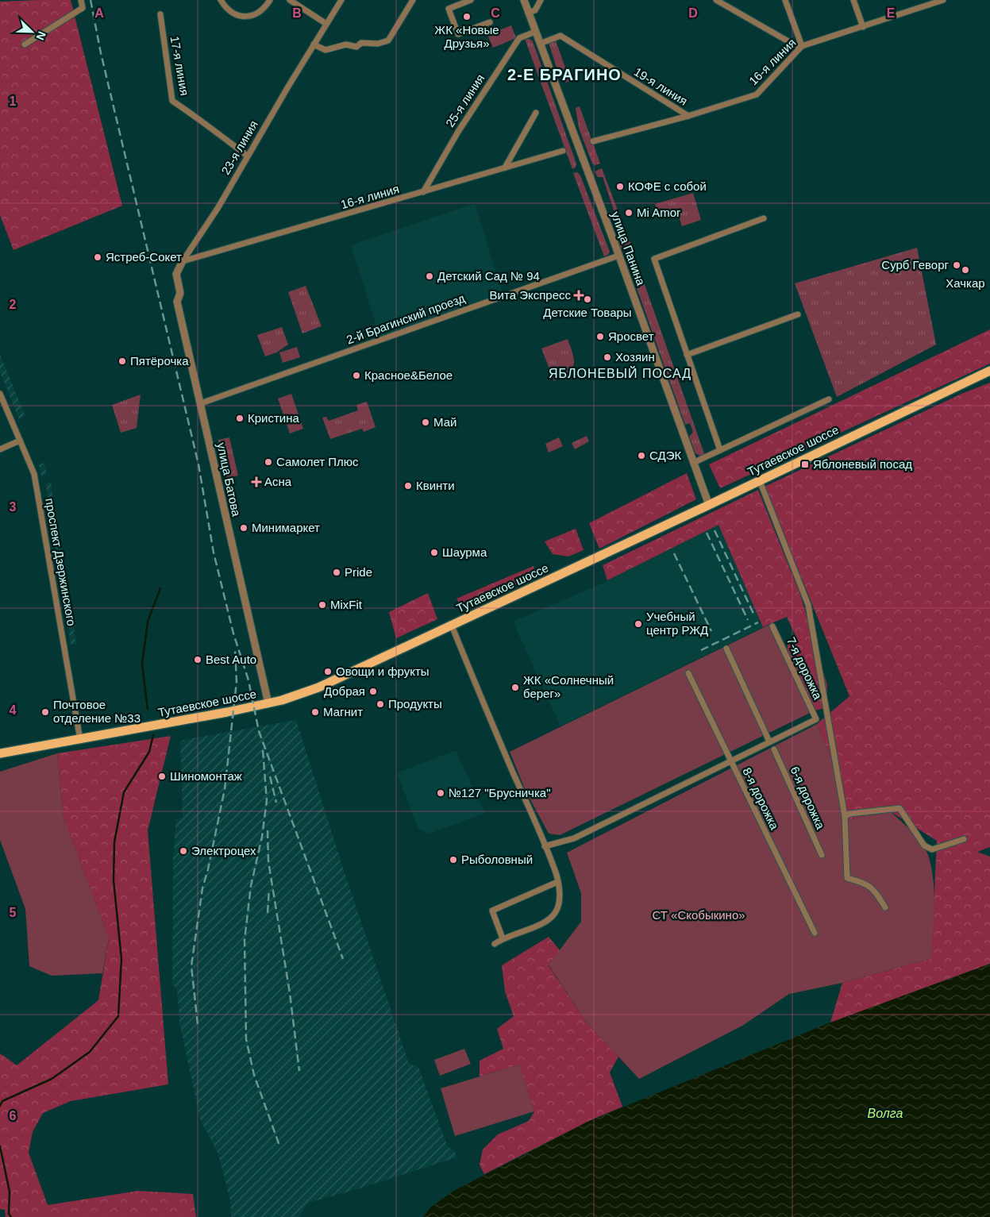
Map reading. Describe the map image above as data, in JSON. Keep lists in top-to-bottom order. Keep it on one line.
{"streets":{"main road":["Тутаевское шоссе"],"street":["16-я линия","17-я линия","19-я линия","25-я линия","23-я линия","улица Панина","2-й Брагинский проезд","улица Батова","проспект Дзержинского","7-я дорожка","6-я дорожка","8-я дорожка"]},"crossings":[["16-я линия","19-я линия"],["16-я линия","25-я линия"],["16-я линия","23-я линия"],["16-я линия","улица Батова"],["17-я линия","23-я линия"],["19-я линия","улица Панина"],["25-я линия","улица Панина"],["23-я линия","улица Батова"],["улица Панина","2-й Брагинский проезд"],["улица Панина","Тутаевское шоссе"],["2-й Брагинский проезд","улица Батова"],["Тутаевское шоссе","улица Батова"],["Тутаевское шоссе","проспект Дзержинского"]],"districts":["2-Е БРАГИНО","ЯБЛОНЕВЫЙ ПОСАД"],"water":["Волга"],"parks":["СТ «Скобыкино»"],"places":{"other":["ЖК «Новые Друзья»","КОФЕ с собой","Mi Amor","Ястреб-Сокет","Сурб Геворг","Хачкар","Детский Сад № 94","Детские Товары","Яросвет","Хозяин","Пятёрочка","Красное&Белое","Кристина","Май","СДЭК","Самолет Плюс","Квинти","Минимаркет","Шаурма","Pride","MixFit","Учебный центр РЖД","Best Auto","Овощи и фрукты","ЖК «Солнечный берег»","Добрая","Продукты","Почтовое отделение №33","Магнит","Шиномонтаж","№127 \"Брусничка\"","Электроцех","Рыболовный"],"health":["Вита Экспресс","Асна"],"transit":["Яблоневый посад"]},"north":"bottom right","grid":{"columns":["A","B","C","D","E"],"rows":["1","2","3","4","5","6"]}}
